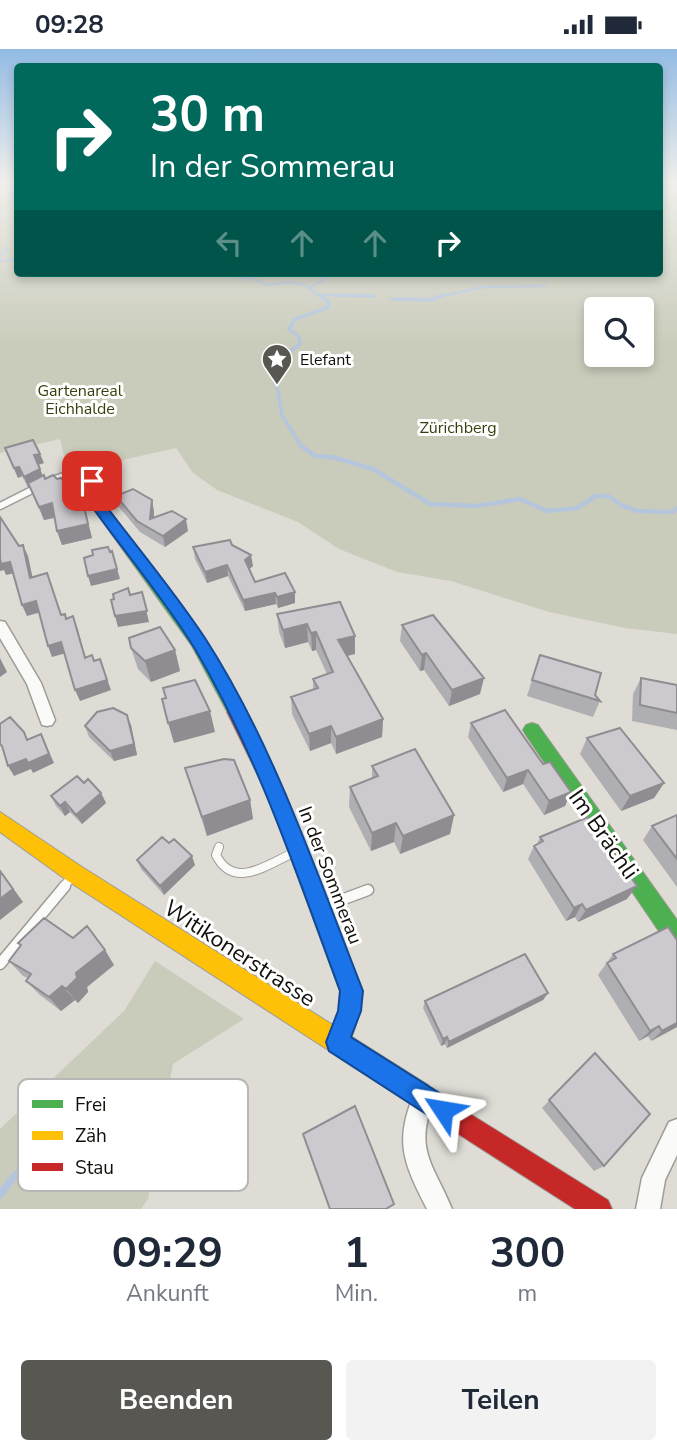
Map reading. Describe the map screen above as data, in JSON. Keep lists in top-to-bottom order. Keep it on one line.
{"streets":{"street":["Im Brächli","In der Sommerau","Witikonerstrasse"]},"crossings":[["In der Sommerau","Witikonerstrasse"]],"parks":["Gartenareal Eichhalde","Zürichberg"],"places":{"place":["Elefant"]},"legend":["Frei","Zäh","Stau"],"page":{"status":"09:28","turn":["30 m","In der Sommerau"],"eta":["09:29","Ankunft","1","Min.","300","m"],"buttons":["Beenden","Teilen"]}}
